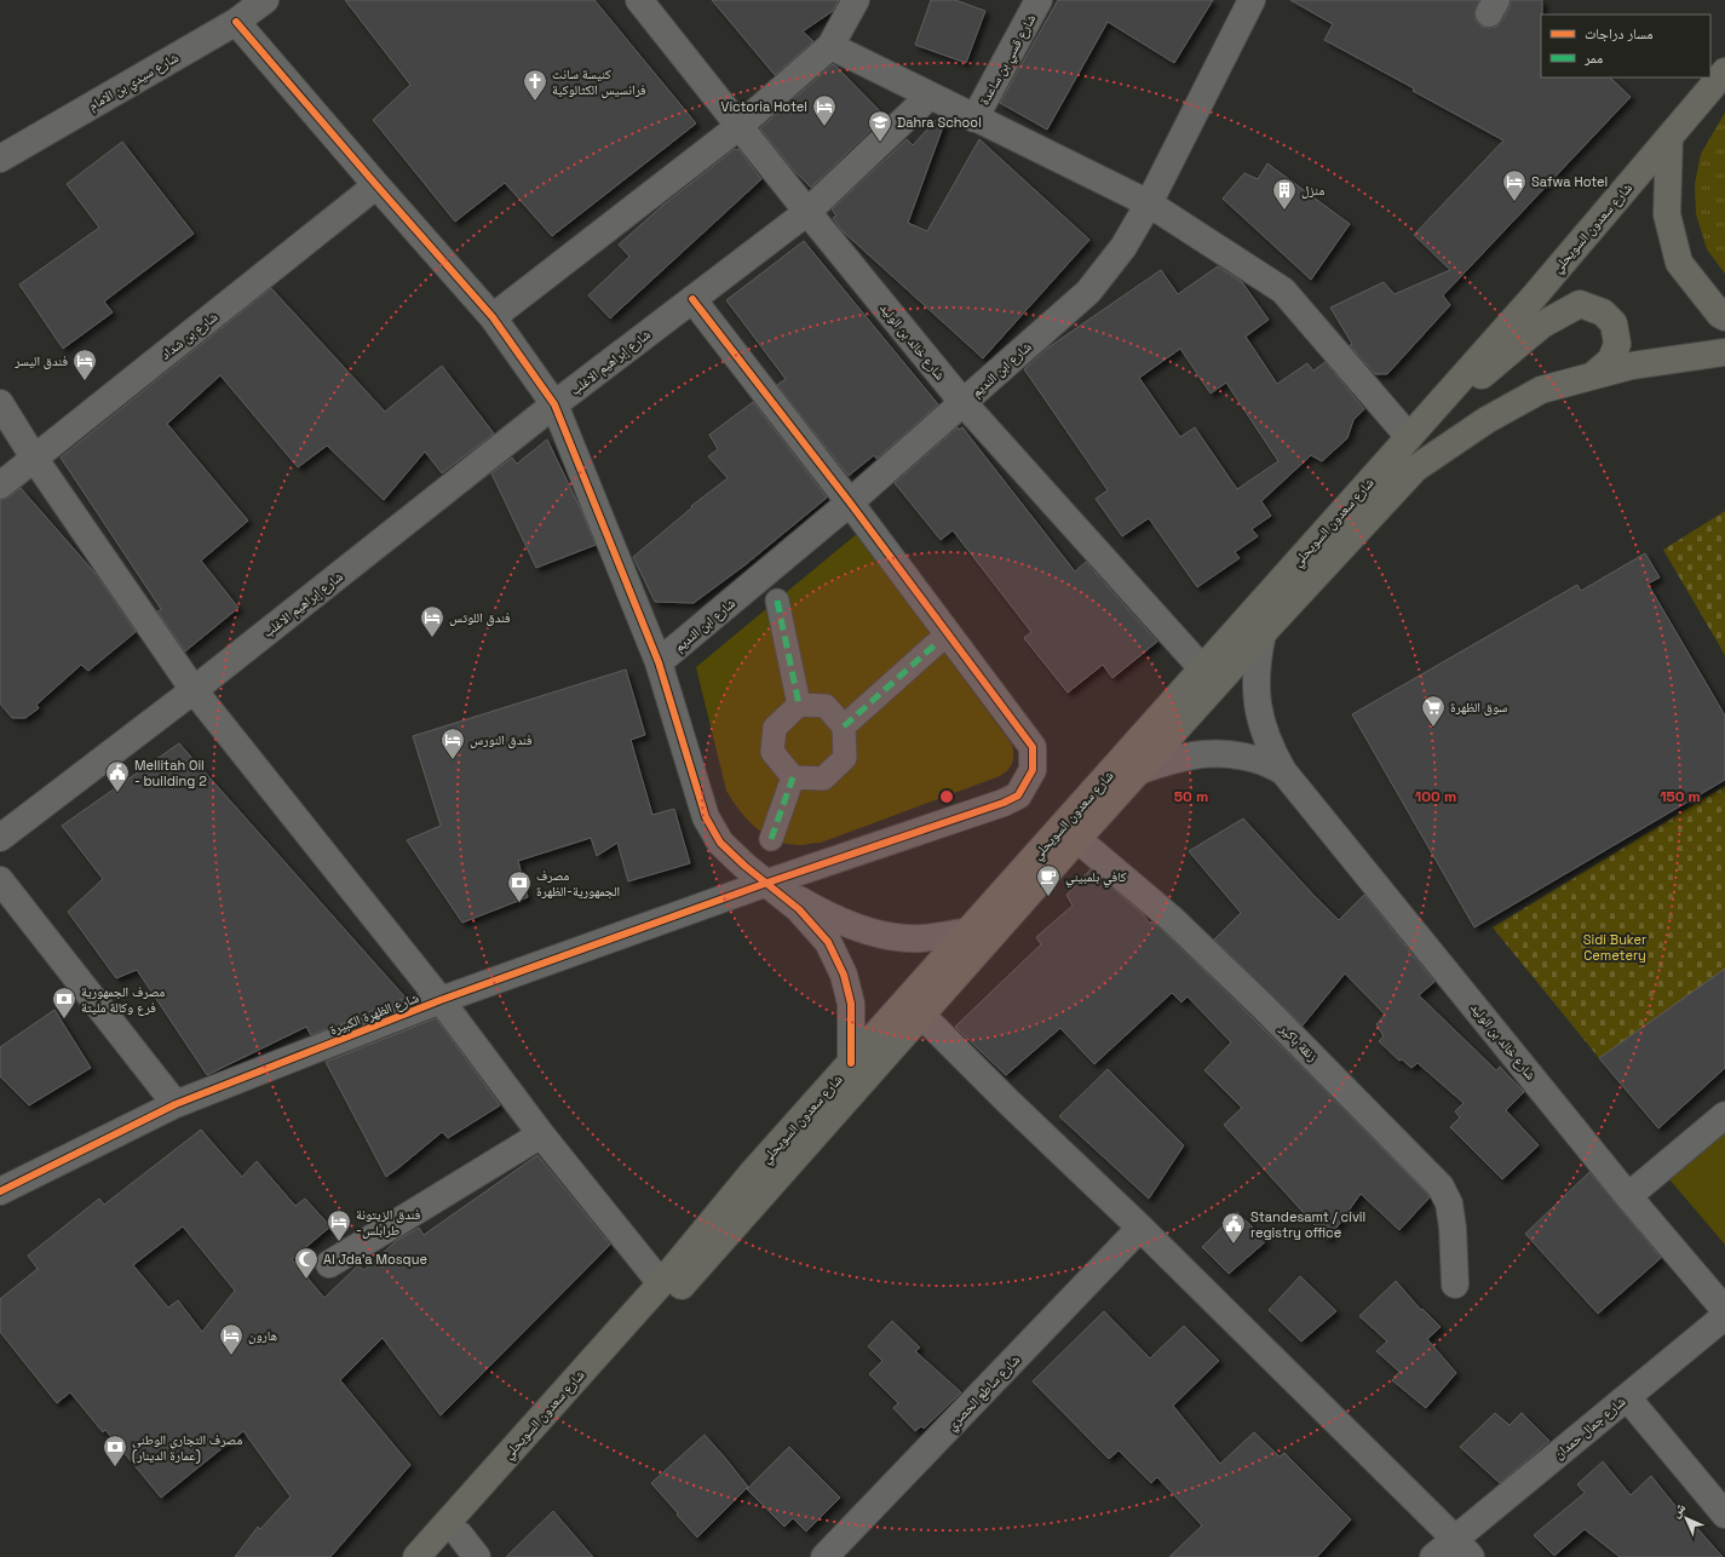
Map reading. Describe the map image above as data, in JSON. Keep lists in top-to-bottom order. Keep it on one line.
{"streets":{"main road":["شارع سعدون السويحلي"],"street":["شارع قسي بن ساعدة","شارع سيدي بن الامام","شارع بن شداد","شارع خالد بن الوليد","شارع إبراهيم الاغلب","شارع ابن النديم","شارع الظهرة الكبيرة","زنقة باكير","شارع ساطع الحصري","شارع جمال حمدان"]},"crossings":[["شارع سعدون السويحلي","شارع خالد بن الوليد"],["شارع سعدون السويحلي","زنقة باكير"],["شارع خالد بن الوليد","شارع إبراهيم الاغلب"],["شارع خالد بن الوليد","شارع ابن النديم"],["شارع إبراهيم الاغلب","شارع الظهرة الكبيرة"],["شارع ابن النديم","شارع الظهرة الكبيرة"]],"parks":["Sidi Buker Cemetery"],"places":{"church":["كنيسة سانت فرانسيس الكثالوكية"],"hotel":["Victoria Hotel","Safwa Hotel","فندق اليسر","فندق اللوتس","فندق النورس","فندق الزيتونة -طرابلس","هارون"],"school or university":["Dahra School"],"building":["منزل"],"supermarket":["سوق الظهرة"],"public building":["Mellitah Oil - building 2","Standesamt / civil registry office"],"cafe":["كافي بلمبيني"],"bank":["مصرف الجمهورية-الظهرة","مصرف الجمهورية فرع وكالة مليتة","مصرف التجاري الوطني (عمارة الدينار)"],"mosque":["Al Jda'a Mosque"]},"legend":["مسار دراجات","ممر"],"north":"top left","rings":["50 m","100 m","150 m"]}
